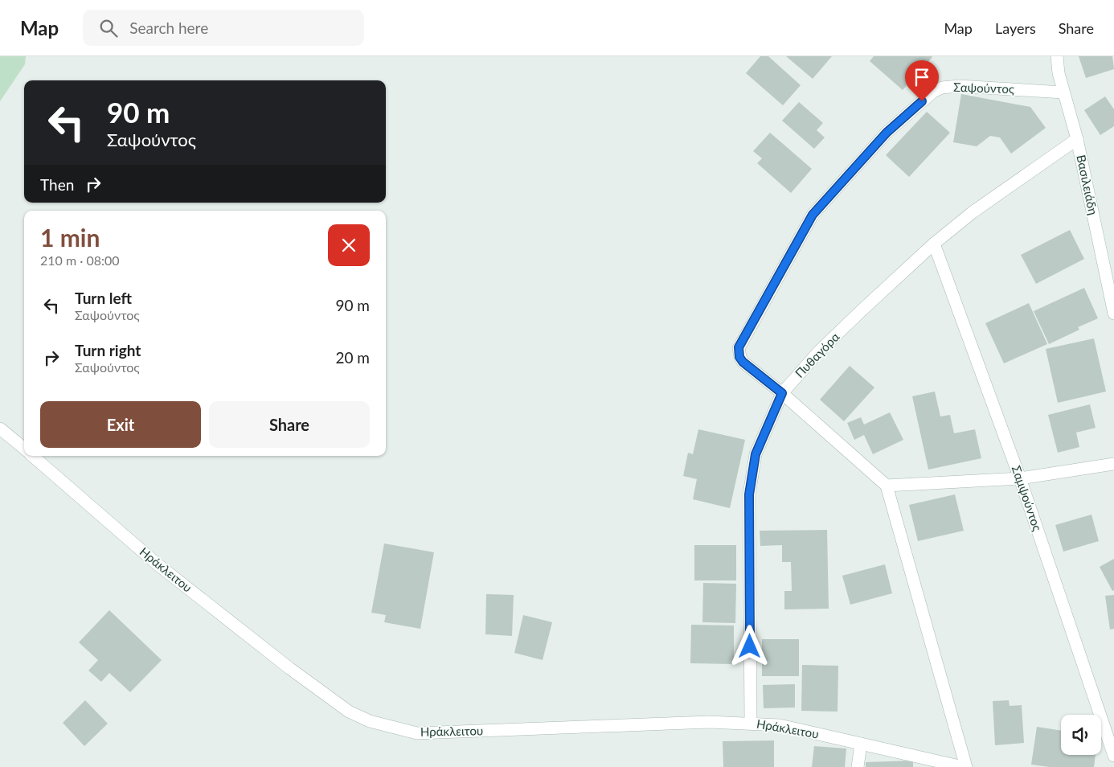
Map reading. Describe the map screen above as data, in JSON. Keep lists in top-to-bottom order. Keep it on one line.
{"streets":{"street":["Σαψούντος","Βασιλειάδη","Πυθαγόρα","Σαμψούντος","Ηράκλειτου"]},"crossings":[["Σαψούντος","Βασιλειάδη"],["Σαψούντος","Πυθαγόρα"],["Βασιλειάδη","Πυθαγόρα"],["Πυθαγόρα","Σαμψούντος"],["Πυθαγόρα","Ηράκλειτου"]],"page":{"header":"Map","search":"Search here","nav":["Map","Layers","Share"],"turn":["90 m","Σαψούντος"],"then":"Then","heading":["1 min","210 m · 08:00"],"list":[{"name":"Turn left","note":"Σαψούντος","value":"90 m"},{"name":"Turn right","note":"Σαψούντος","value":"20 m"}],"buttons":["Exit","Share"]}}
